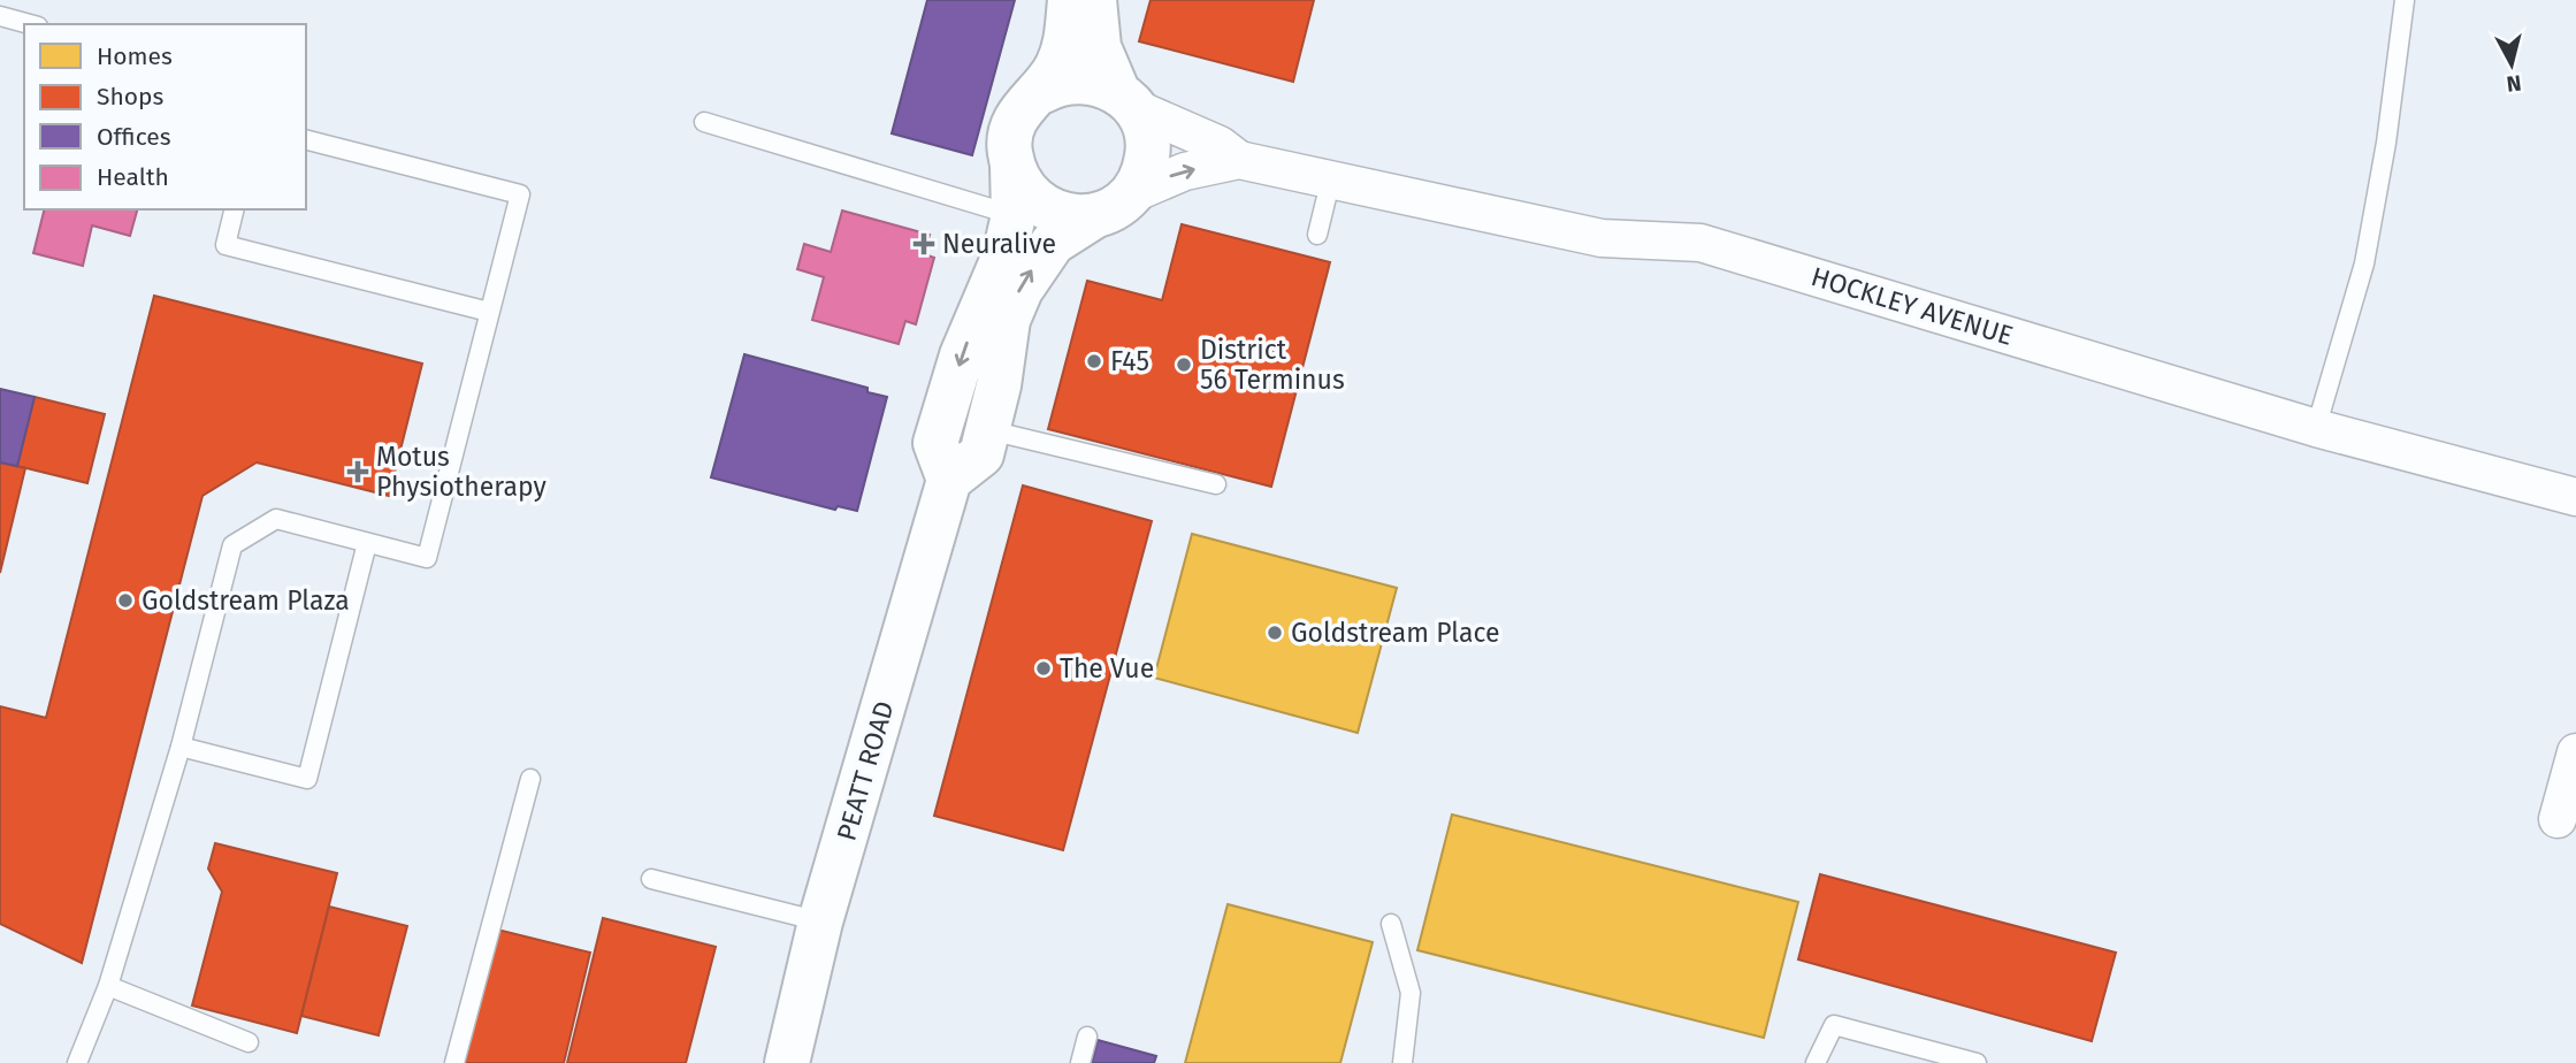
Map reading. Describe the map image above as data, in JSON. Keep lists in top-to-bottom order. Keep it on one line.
{"streets":{"street":["HOCKLEY AVENUE","PEATT ROAD"]},"places":{"health":["Neuralive","Motus Physiotherapy"],"other":["F45","District 56 Terminus","Goldstream Plaza","Goldstream Place","The Vue"]},"legend":["Homes","Shops","Offices","Health"],"north":"bottom"}
